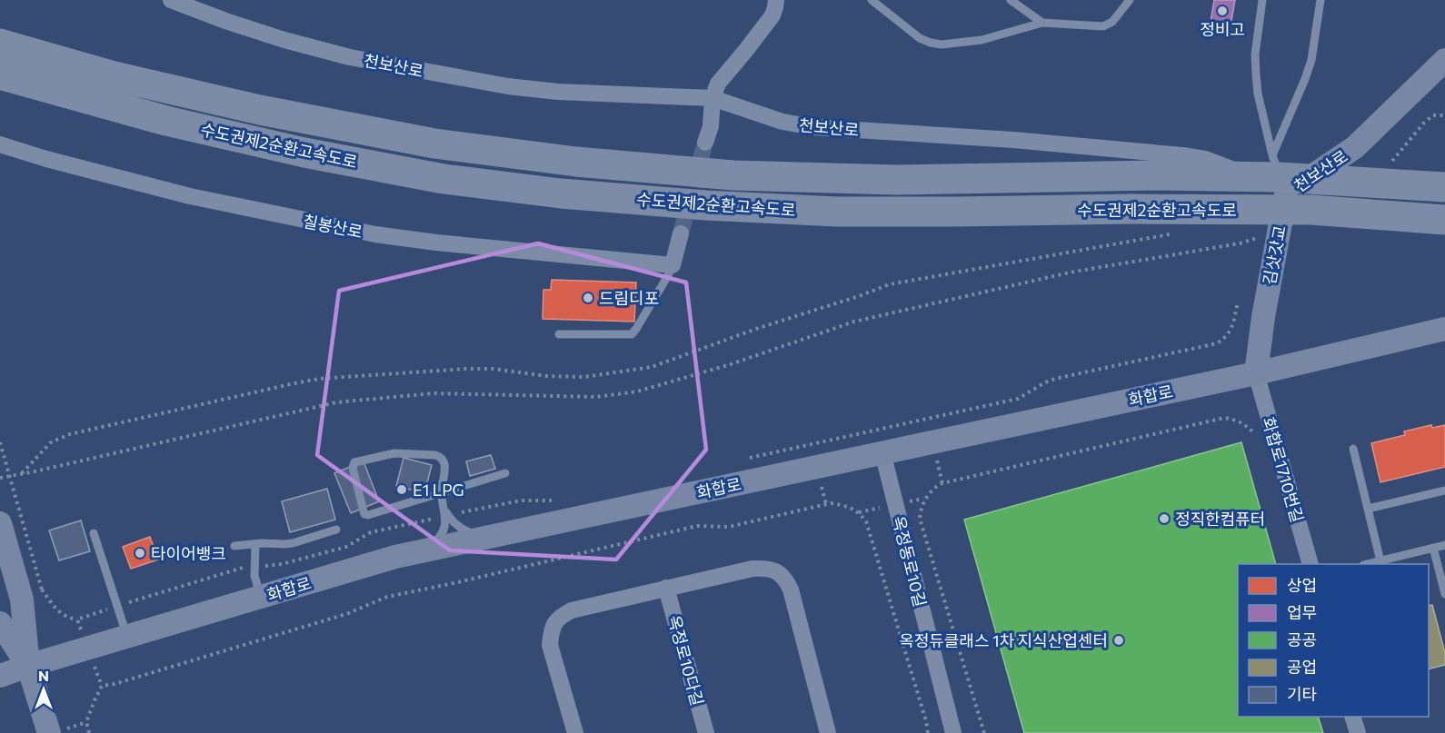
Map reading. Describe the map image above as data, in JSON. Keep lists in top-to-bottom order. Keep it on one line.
{"streets":{"highway":["수도권제2순환고속도로"],"main road":["천보산로","김삿갓교","화합로"],"street":["칠봉산로","화합로1710번길","옥정동로10길","옥정로10다길"]},"crossings":[["천보산로","김삿갓교"],["김삿갓교","화합로"],["김삿갓교","화합로1710번길"],["화합로","화합로1710번길"],["화합로","옥정동로10길"]],"places":["정비고","드림디포","E1 LPG","정직한컴퓨터","타이어뱅크","옥정듀클래스 1차 지식산업센터"],"legend":["상업","업무","공공","공업","기타"],"north":"top"}
